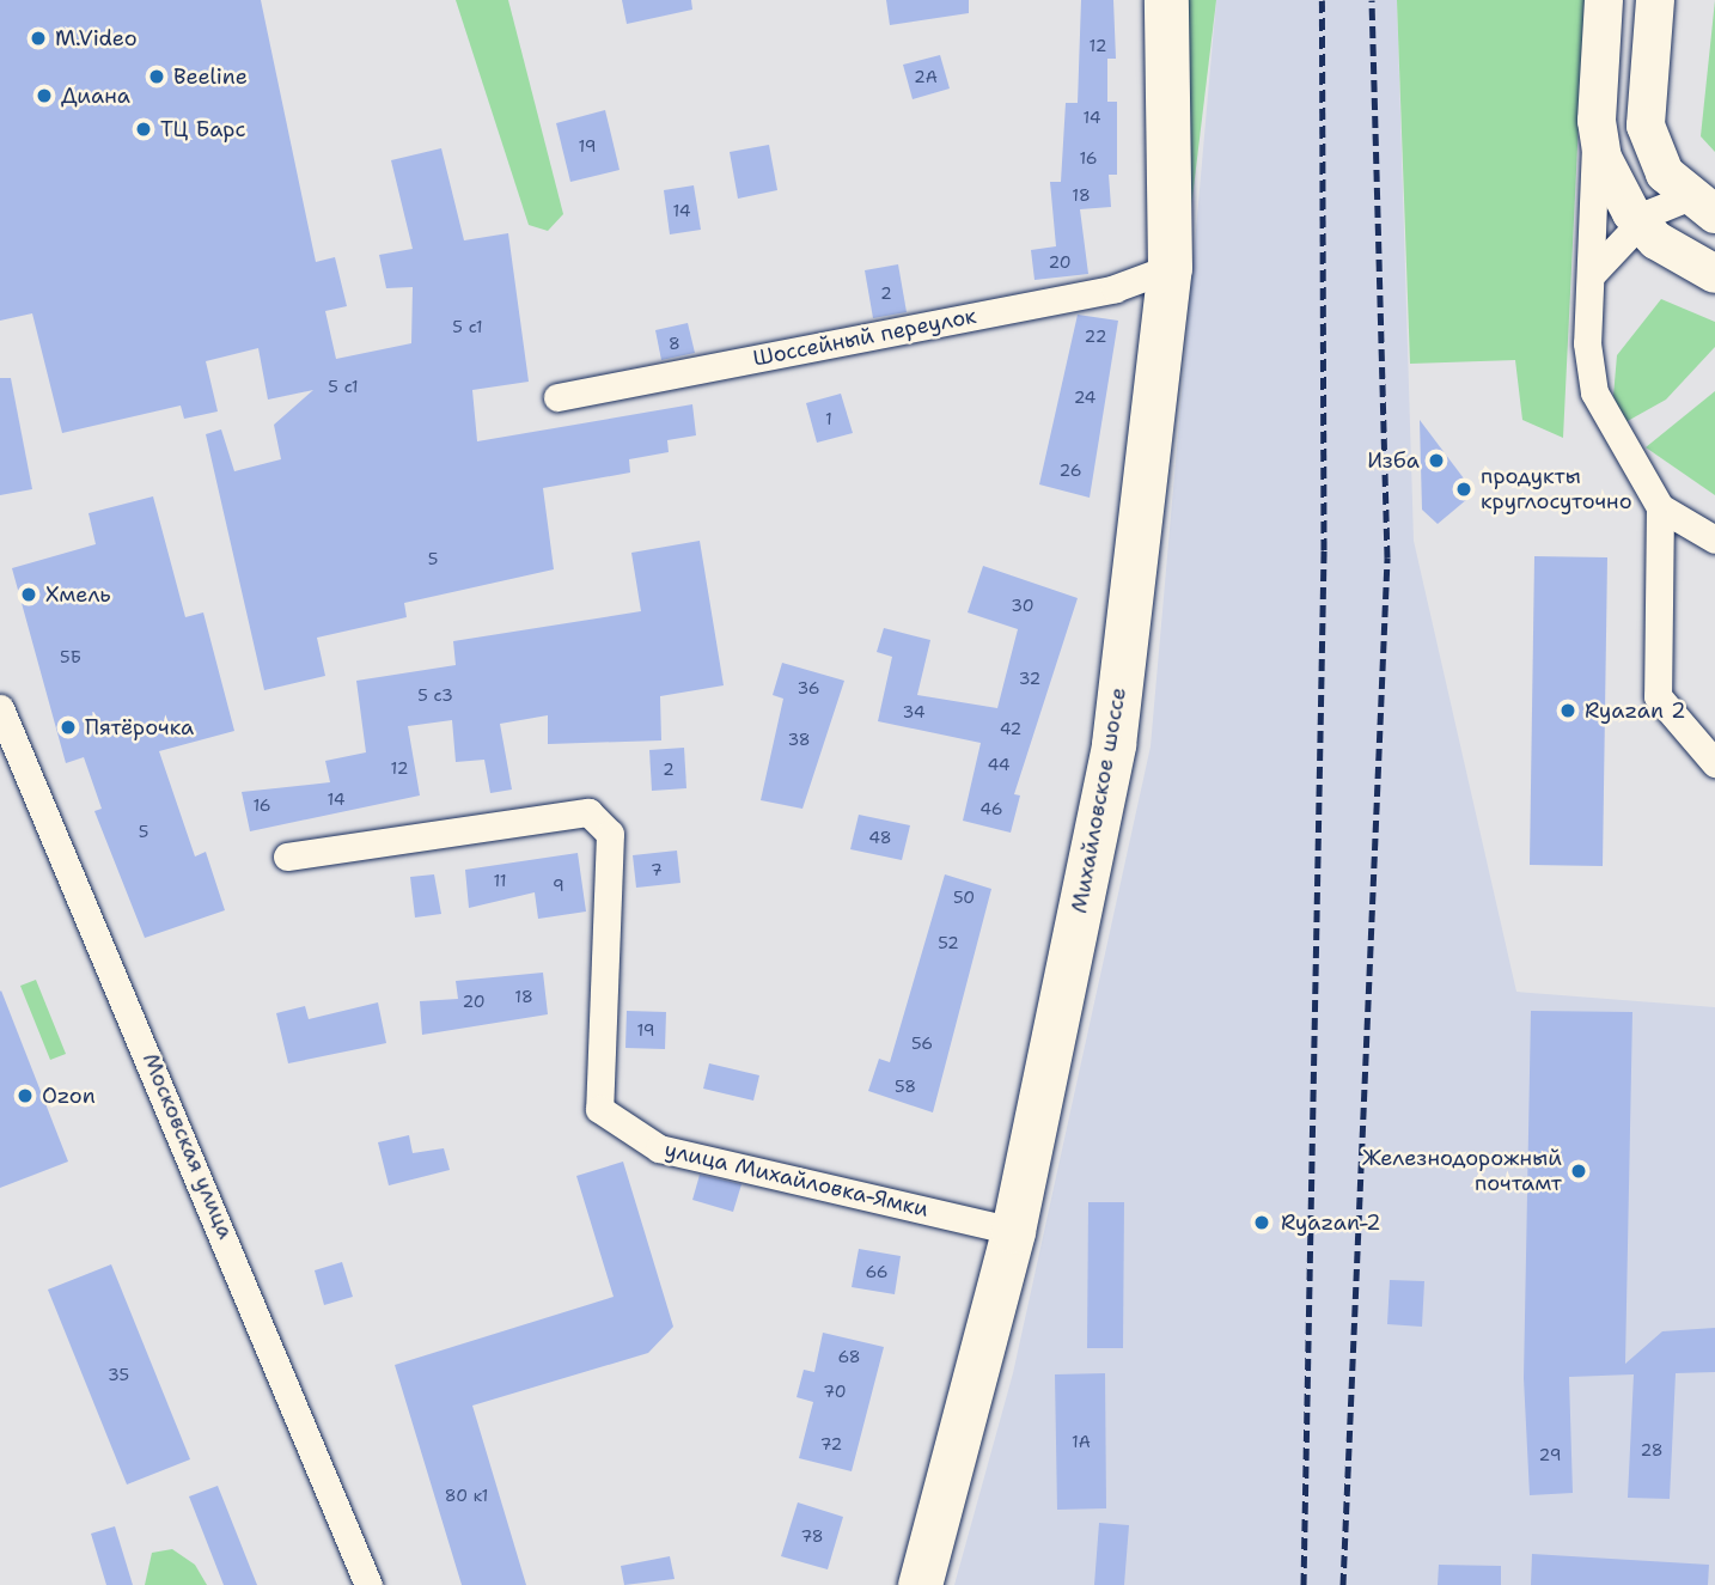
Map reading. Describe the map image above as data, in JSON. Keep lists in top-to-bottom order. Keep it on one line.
{"streets":{"main road":["Михайловское шоссе"],"street":["Шоссейный переулок","Московская улица","улица Михайловка-Ямки"]},"crossings":[["Шоссейный переулок","Михайловское шоссе"],["Михайловское шоссе","улица Михайловка-Ямки"]],"places":["M.Video","Beeline","Диана","ТЦ Барс","Изба","продукты круглосуточно","Хмель","Ryazan 2","Пятёрочка","Ozon","Железнодорожный почтамт","Ryazan-2"],"house_numbers":["12","2А","14","19","16","18","14","20","2","5 с1","22","8","5 с1","24","1","26","5","30","5Б","32","36","5 с3","34","42","38","44","12","2","14","16","46","5","48","7","11","9","50","52","18","20","19","56","58","66","68","35","70","1А","72","28","29","80 к1","78"]}
